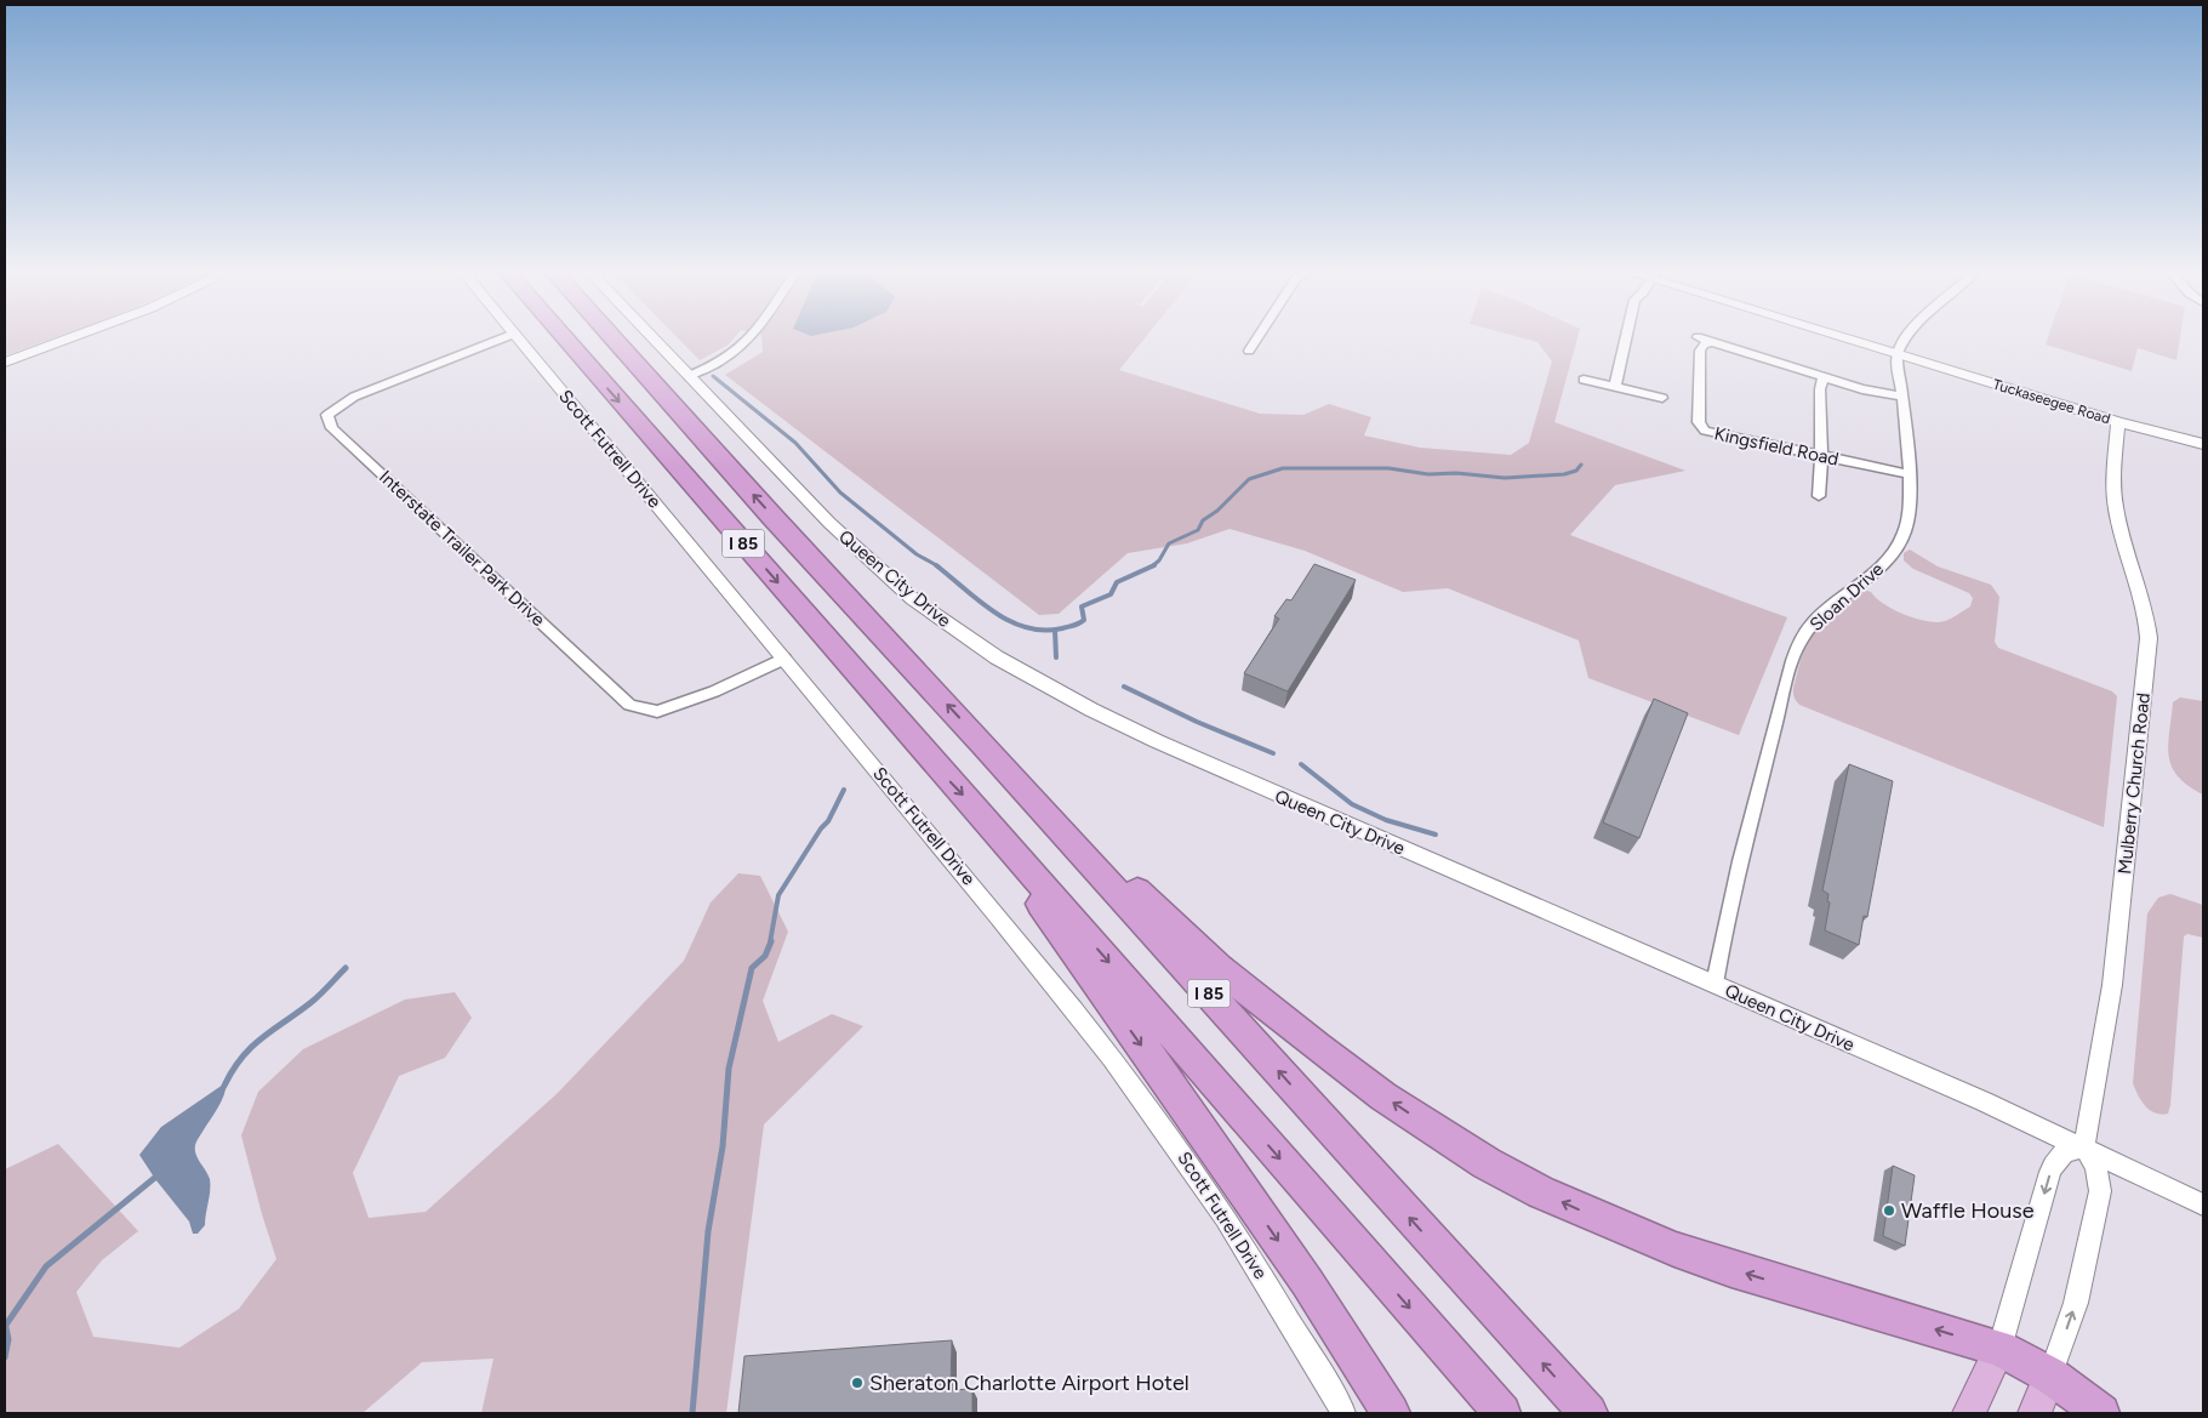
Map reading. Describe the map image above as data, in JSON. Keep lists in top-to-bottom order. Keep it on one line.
{"streets":{"highway":["I 85"],"street":["Tuckaseegee Road","Kingsfield Road","Scott Futrell Drive","Interstate Trailer Park Drive","Queen City Drive","Sloan Drive","Mulberry Church Road"]},"crossings":[["Tuckaseegee Road","Sloan Drive"],["Tuckaseegee Road","Mulberry Church Road"],["Kingsfield Road","Sloan Drive"],["Scott Futrell Drive","Interstate Trailer Park Drive"],["Queen City Drive","Sloan Drive"],["Queen City Drive","Mulberry Church Road"]],"places":["Waffle House","Sheraton Charlotte Airport Hotel"]}
